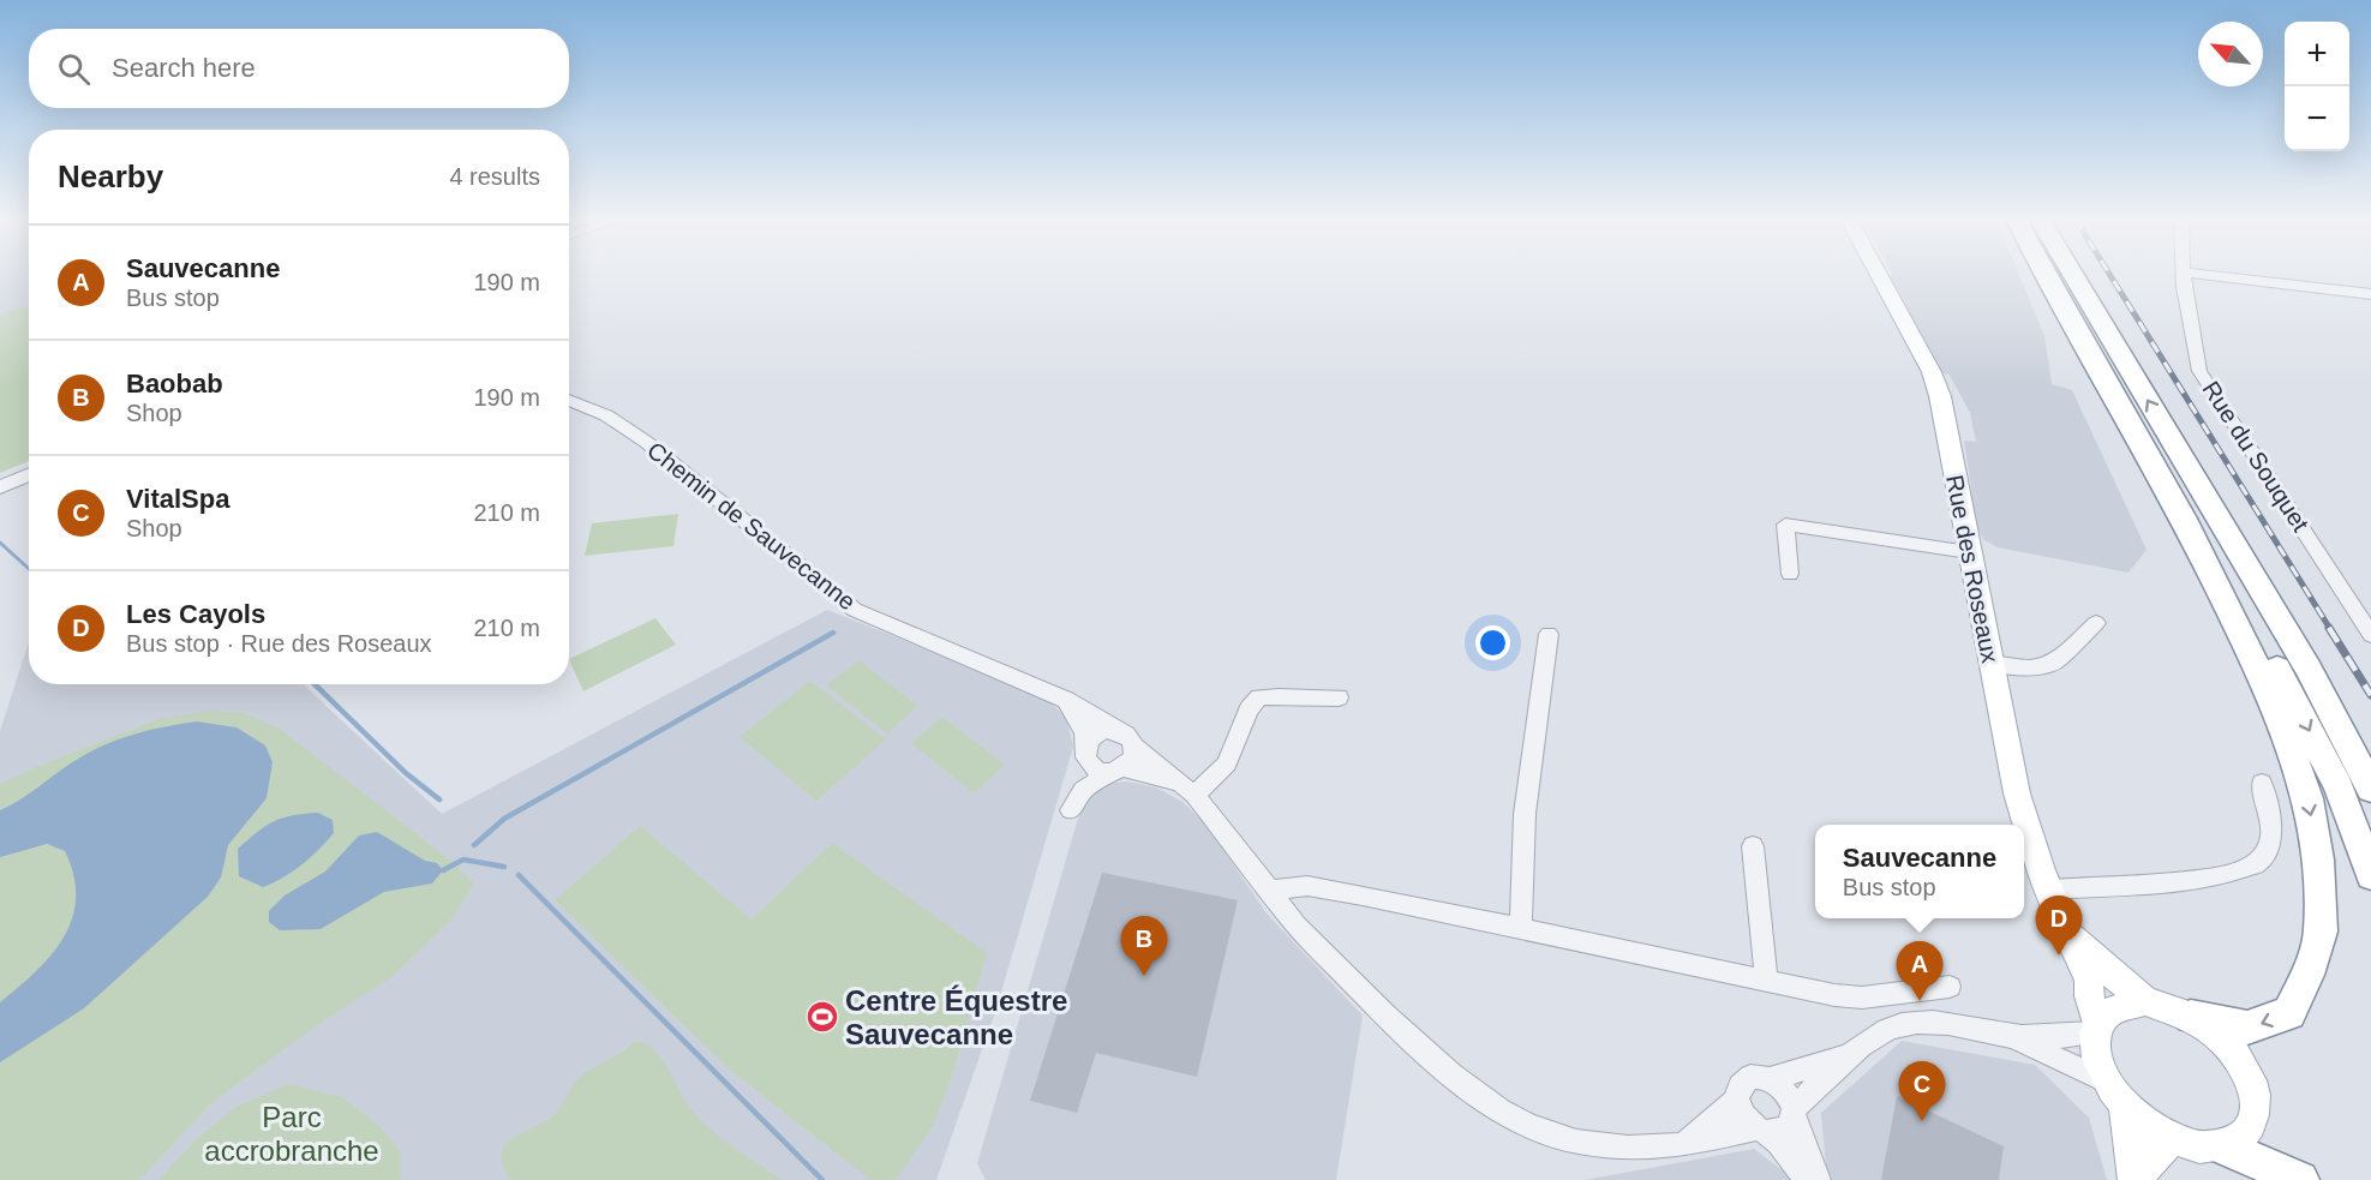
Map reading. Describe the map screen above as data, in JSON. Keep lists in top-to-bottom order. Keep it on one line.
{"streets":{"main road":["Rue des Roseaux"],"street":["Rue du Souquet","Chemin de Sauvecanne"]},"parks":["Parc accrobranche"],"places":{"sports":["Centre Équestre Sauvecanne"]},"north":"top left","page":{"map_buttons":["+","−"],"search":"Search here","heading":["Nearby","4 results"],"list":[{"mark":"A","name":"Sauvecanne","note":"Bus stop","value":"190 m"},{"mark":"B","name":"Baobab","note":"Shop","value":"190 m"},{"mark":"C","name":"VitalSpa","note":"Shop","value":"210 m"},{"mark":"D","name":"Les Cayols","note":"Bus stop · Rue des Roseaux","value":"210 m"}],"popup":["Sauvecanne","Bus stop"],"pins":["D","B","A","C"]}}
